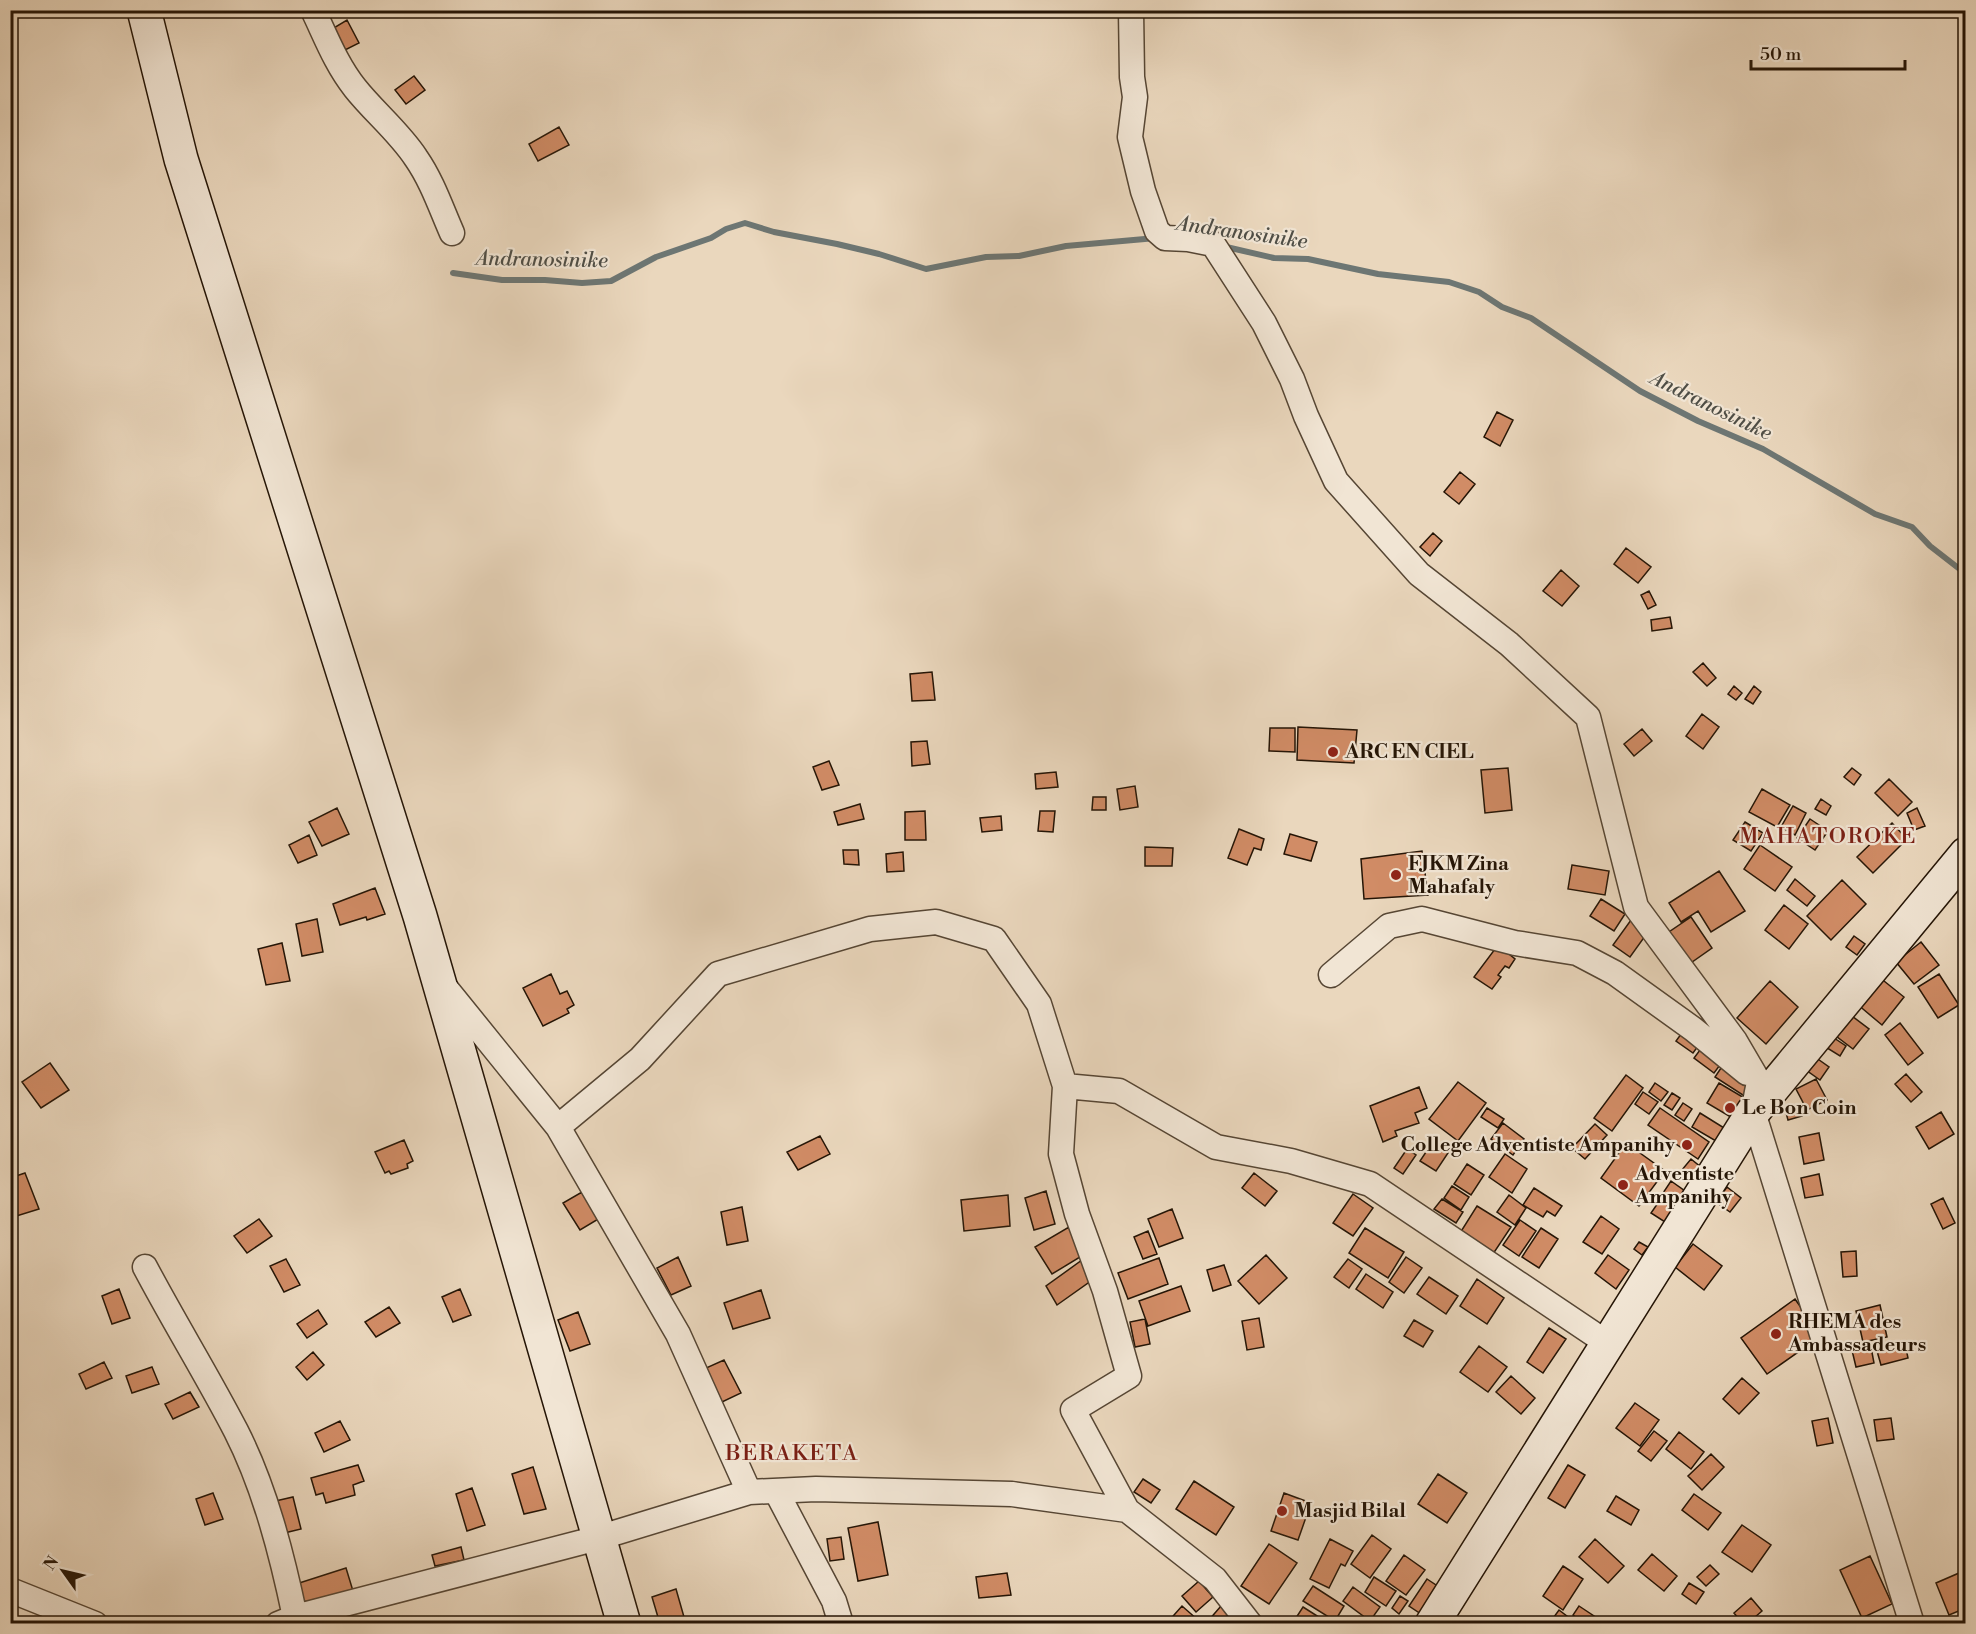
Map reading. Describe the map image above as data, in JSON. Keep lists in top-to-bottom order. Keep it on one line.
{"districts":["MAHATOROKE","BERAKETA"],"water":["Andranosinike"],"places":["ARC EN CIEL","FJKM Zina Mahafaly","Le Bon Coin","College Adventiste Ampanihy","Adventiste Ampanihy","RHEMA des Ambassadeurs","Masjid Bilal"],"scale_bar":"50 m","north":"top left"}
